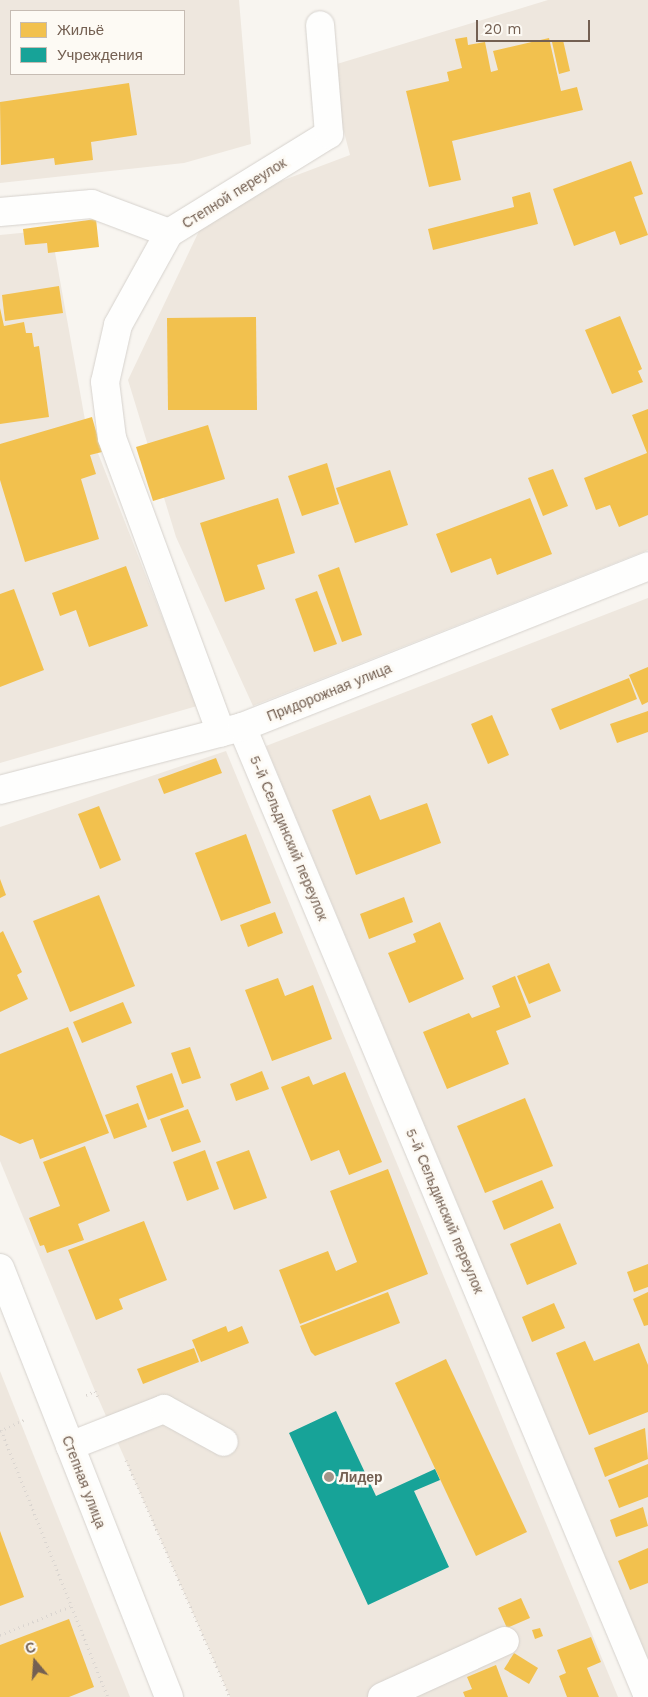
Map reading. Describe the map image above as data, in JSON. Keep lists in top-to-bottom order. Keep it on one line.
{"streets":{"street":["Степной переулок","Придорожная улица","5-й Сельдинский переулок","Степная улица"]},"crossings":[["Степной переулок","5-й Сельдинский переулок"],["Придорожная улица","5-й Сельдинский переулок"]],"places":["Лидер"],"legend":["Жильё","Учреждения"],"scale_bar":"20 m","north":"top"}
